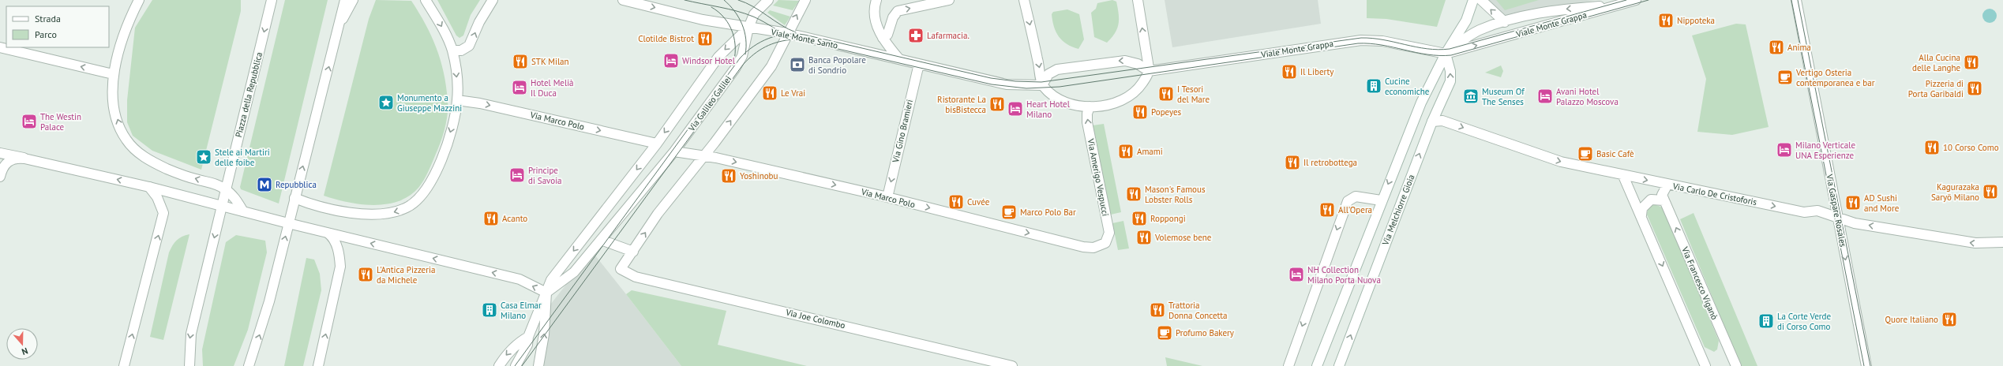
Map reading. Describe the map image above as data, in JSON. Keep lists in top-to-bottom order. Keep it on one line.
{"streets":{"street":["Viale Monte Grappa","Viale Monte Santo","Piazza della Repubblica","Via Galileo Galilei","Via Marco Polo","Via Gino Bramieri","Via Amerigo Vespucci","Via Carlo De Cristoforis","Via Melchiorre Gioia","Via Gaspare Rosales","Via Francesco Viganò","Via Joe Colombo"]},"crossings":[["Viale Monte Grappa","Via Melchiorre Gioia"],["Viale Monte Santo","Via Galileo Galilei"],["Viale Monte Santo","Via Gino Bramieri"],["Via Galileo Galilei","Via Marco Polo"],["Via Marco Polo","Via Gino Bramieri"],["Via Marco Polo","Via Amerigo Vespucci"],["Via Carlo De Cristoforis","Via Melchiorre Gioia"],["Via Carlo De Cristoforis","Via Gaspare Rosales"]],"one_way":["Via Marco Polo","Via Gino Bramieri","Via Amerigo Vespucci","Via Gaspare Rosales"],"places":{"restaurant":["Nippoteka","Clotilde Bistrot","Anima","STK Milan","Alla Cucina delle Langhe","Il Liberty","Pizzeria di Porta Garibaldi","Le Vrai","I Tesori del Mare","Ristorante La bisBistecca","Popeyes","10 Corso Como","Amami","Il retrobottega","Yoshinobu","Kagurazaka Saryō Milano","Mason's Famous Lobster Rolls","Cuvée","AD Sushi and More","All'Opera","Acanto","Roppongi","Volemose bene","L'Antica Pizzeria da Michele","Trattoria Donna Concetta","Quore Italiano"],"pharmacy":["Lafarmacia."],"hotel":["Windsor Hotel","Hotel Melià Il Duca","Avani Hotel Palazzo Moscova","Heart Hotel Milano","The Westin Palace","Milano Verticale UNA Esperienze","Principe di Savoia","NH Collection Milano Porta Nuova"],"bank":["Banca Popolare di Sondrio"],"cafe":["Vertigo Osteria contemporanea e bar","Basic Cafè","Marco Polo Bar","Profumo Bakery"],"building":["Cucine economiche","Casa Elmar Milano","La Corte Verde di Corso Como"],"museum":["Museum Of The Senses"],"place":["Monumento a Giuseppe Mazzini","Stele ai Martiri delle foibe"],"metro station":["Repubblica"]},"legend":["Strada","Parco"],"north":"bottom"}
